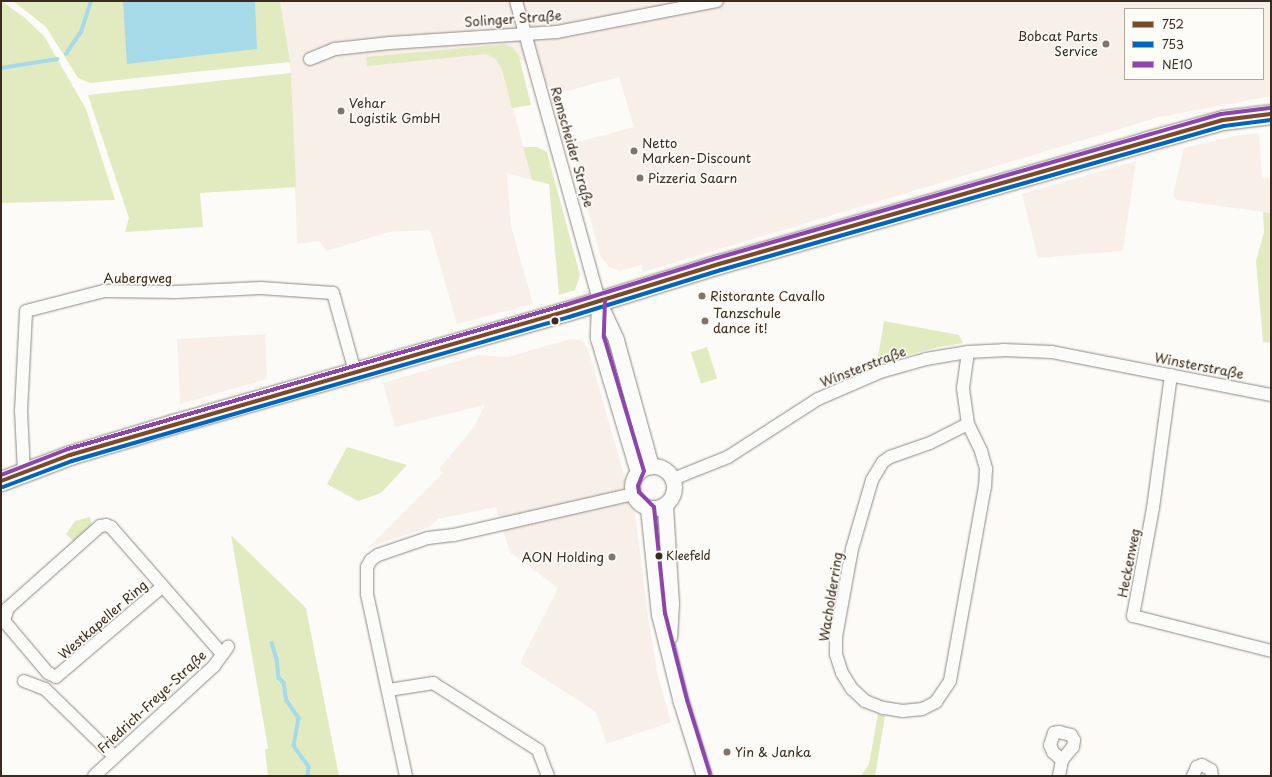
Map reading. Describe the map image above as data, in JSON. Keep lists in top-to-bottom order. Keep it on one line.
{"streets":{"street":["Solinger Straße","Remscheider Straße","Aubergweg","Winsterstraße","Heckenweg","Wacholderring","Westkapeller Ring","Friedrich-Freye-Straße"]},"crossings":[["Solinger Straße","Remscheider Straße"],["Winsterstraße","Heckenweg"],["Winsterstraße","Wacholderring"],["Westkapeller Ring","Friedrich-Freye-Straße"]],"places":["Bobcat Parts Service","Vehar Logistik GmbH","Netto Marken-Discount","Pizzeria Saarn","Ristorante Cavallo","Tanzschule dance it!","Kleefeld","AON Holding","Yin & Janka"],"lines":["transit line NE10","transit line 752","transit line 753"],"legend":["752","753","NE10"]}
